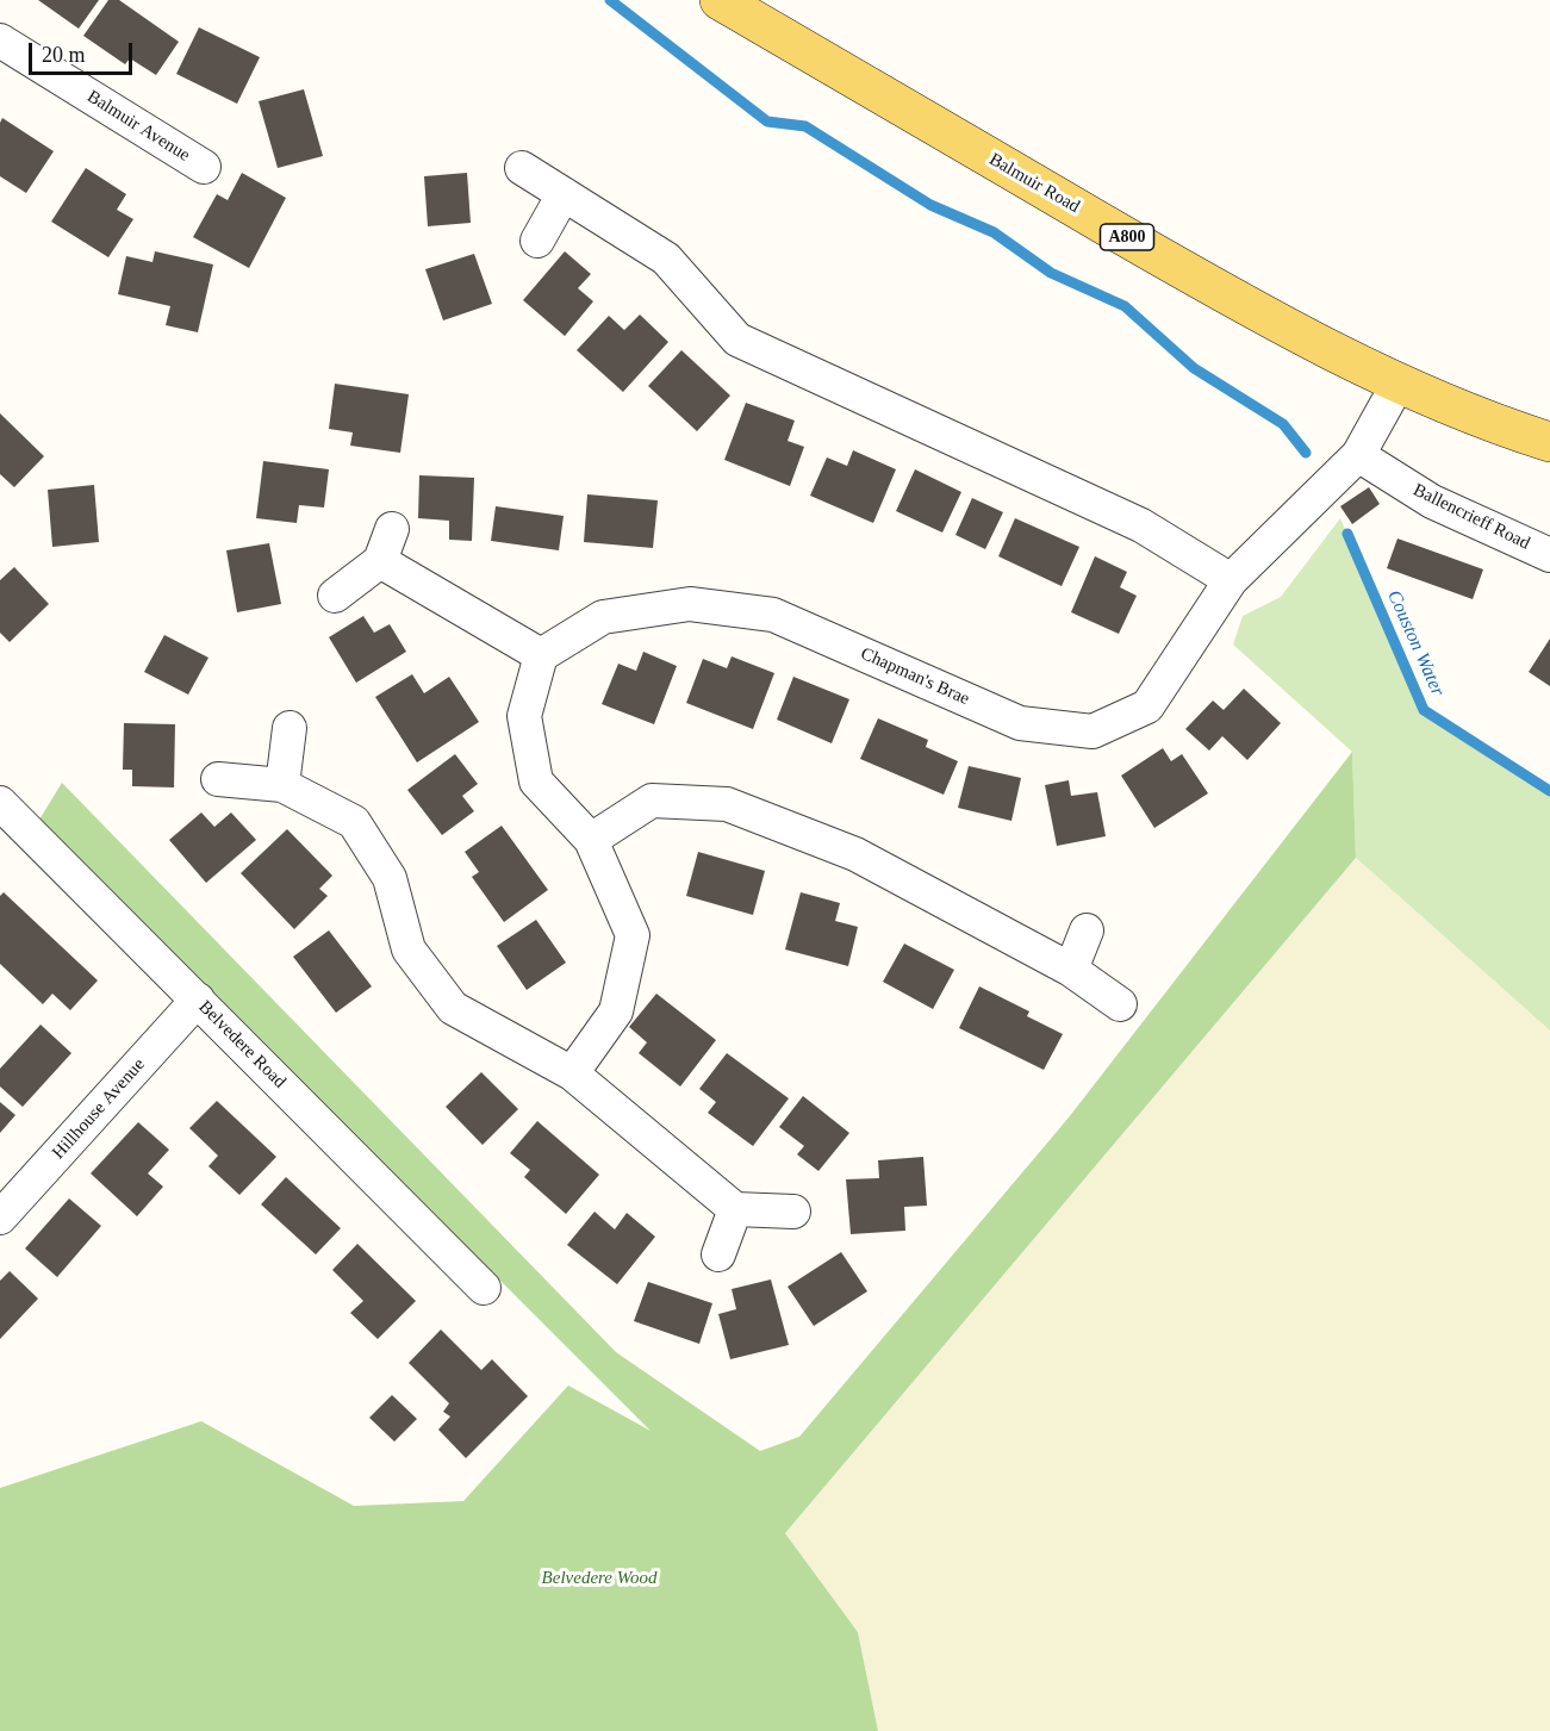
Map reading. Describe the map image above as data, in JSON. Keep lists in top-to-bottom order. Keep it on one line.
{"streets":{"main road":["Balmuir Road","A800"],"street":["Balmuir Avenue","Ballencrieff Road","Chapman's Brae","Belvedere Road","Hillhouse Avenue"]},"crossings":[["Balmuir Road","Chapman's Brae"],["Ballencrieff Road","Chapman's Brae"],["Belvedere Road","Hillhouse Avenue"]],"water":["Couston Water"],"parks":["Belvedere Wood"],"scale_bar":"20 m"}
